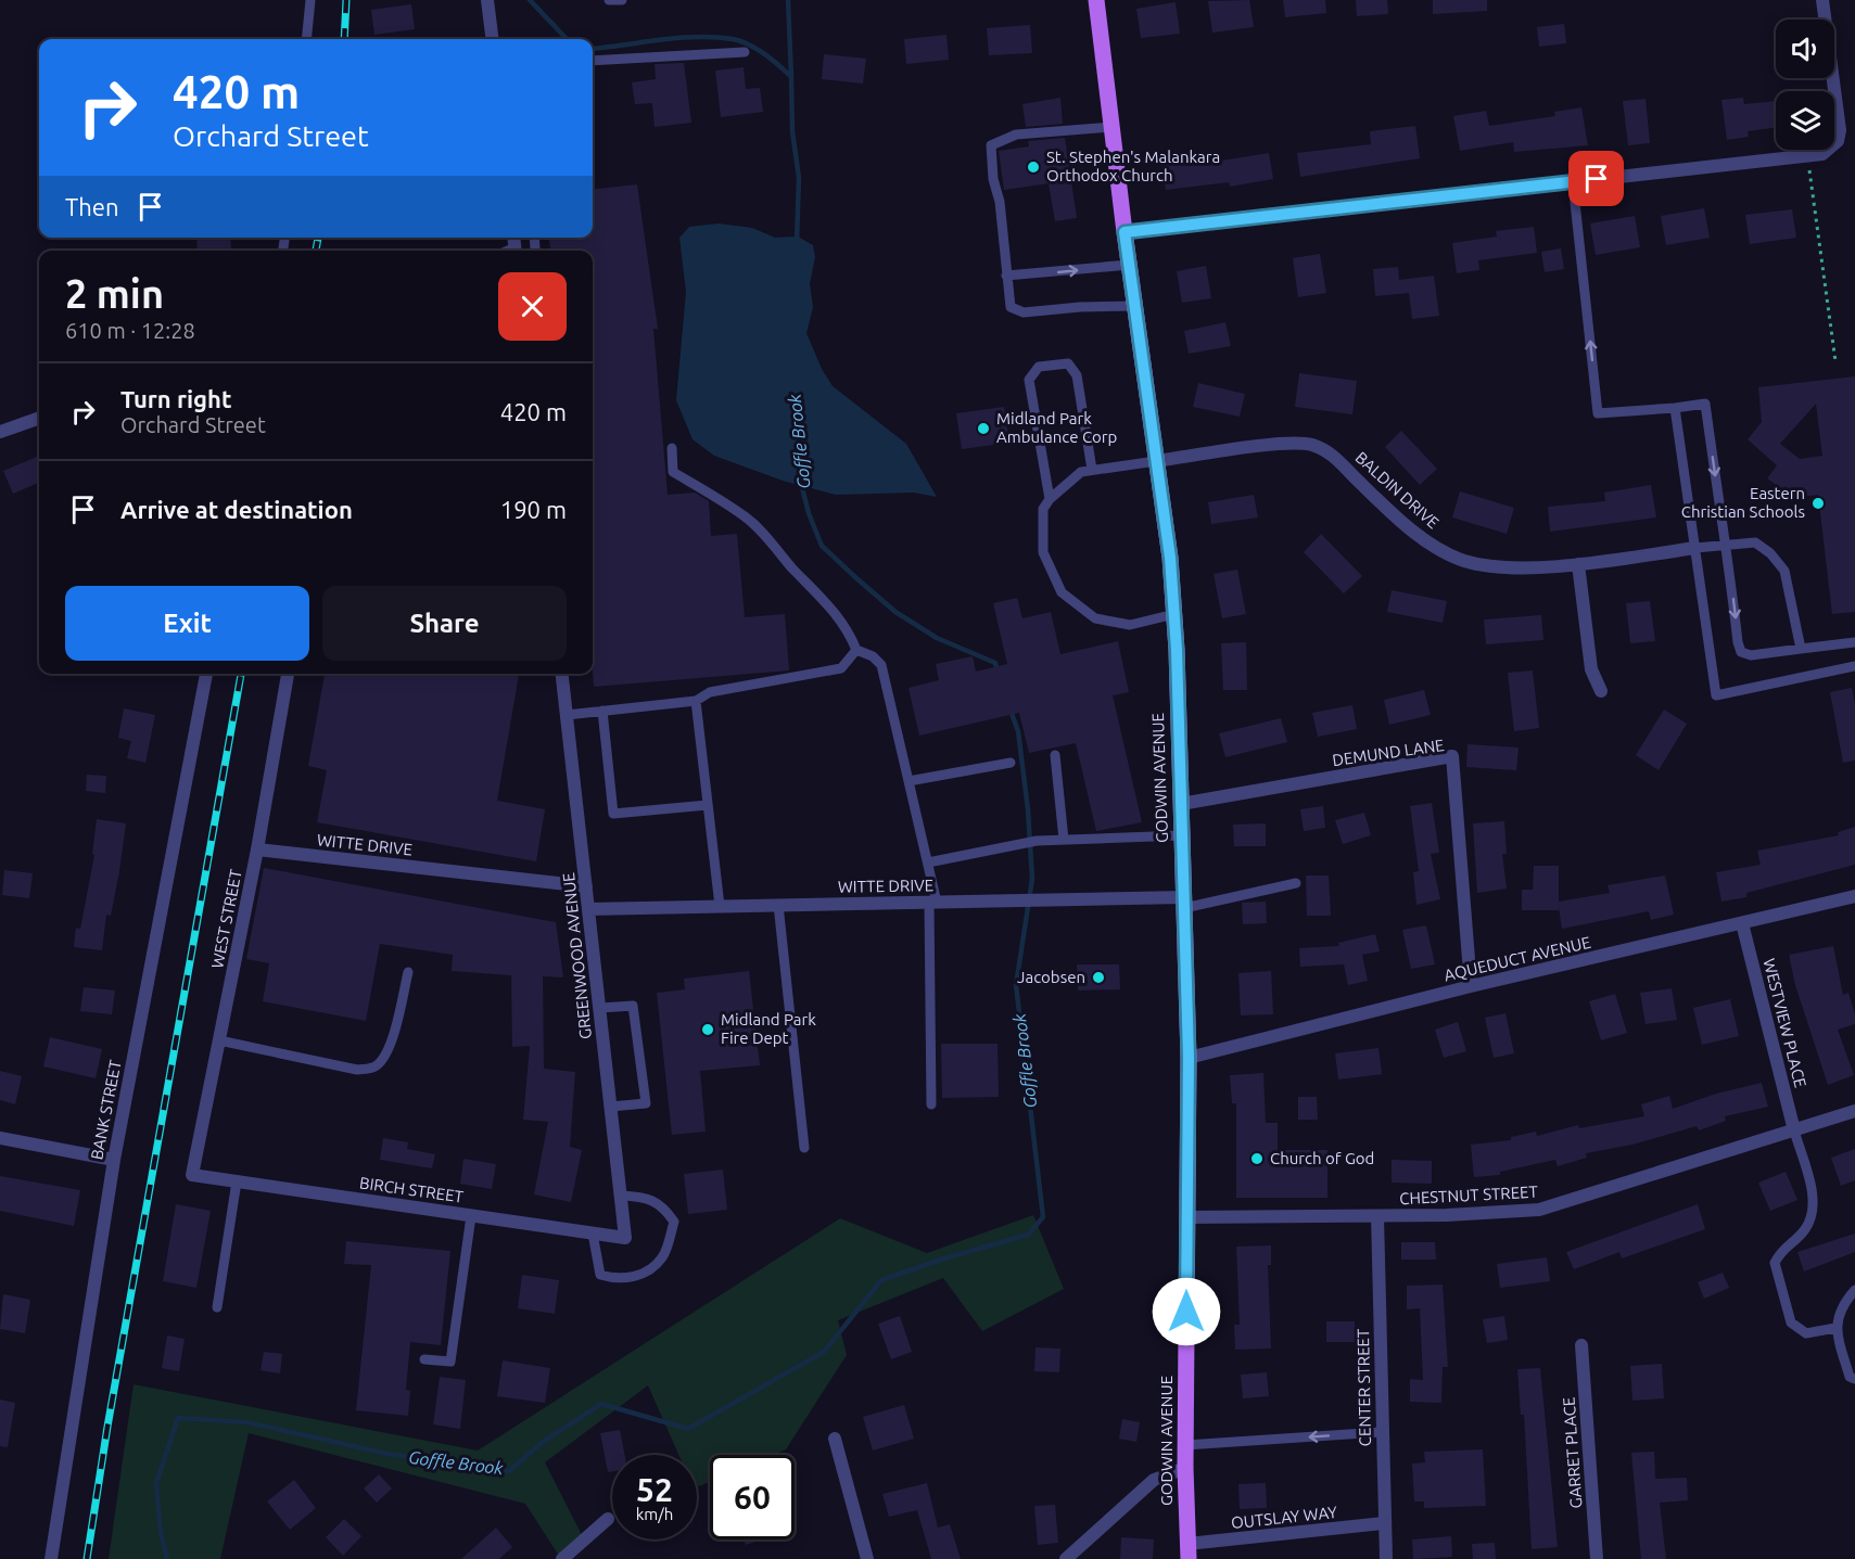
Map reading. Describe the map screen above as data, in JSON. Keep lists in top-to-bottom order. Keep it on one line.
{"streets":{"main road":["GODWIN AVENUE"],"street":["BALDIN DRIVE","DEMUND LANE","WITTE DRIVE","WEST STREET","GREENWOOD AVENUE","AQUEDUCT AVENUE","WESTVIEW PLACE","BANK STREET","BIRCH STREET","CHESTNUT STREET","CENTER STREET","GARRET PLACE","OUTSLAY WAY"]},"crossings":[["BALDIN DRIVE","GODWIN AVENUE"],["DEMUND LANE","GODWIN AVENUE"],["DEMUND LANE","AQUEDUCT AVENUE"],["GODWIN AVENUE","WITTE DRIVE"],["GODWIN AVENUE","AQUEDUCT AVENUE"],["GODWIN AVENUE","CHESTNUT STREET"],["GODWIN AVENUE","OUTSLAY WAY"],["WITTE DRIVE","WEST STREET"],["WITTE DRIVE","GREENWOOD AVENUE"],["WEST STREET","BIRCH STREET"],["GREENWOOD AVENUE","BIRCH STREET"],["AQUEDUCT AVENUE","WESTVIEW PLACE"],["WESTVIEW PLACE","CHESTNUT STREET"],["CHESTNUT STREET","CENTER STREET"],["CENTER STREET","OUTSLAY WAY"]],"water":["Goffle Brook"],"places":["St. Stephen's Malankara Orthodox Church","Midland Park Ambulance Corp","Eastern Christian Schools","Jacobsen","Midland Park Fire Dept","Church of God"],"page":{"turn":["420 m","Orchard Street"],"then":"Then","heading":["2 min","610 m · 12:28"],"list":[{"name":"Turn right","note":"Orchard Street","value":"420 m"},{"name":"Arrive at destination","value":"190 m"}],"buttons":["Exit","Share"],"speed":"52 km/h","limit":"60"}}
